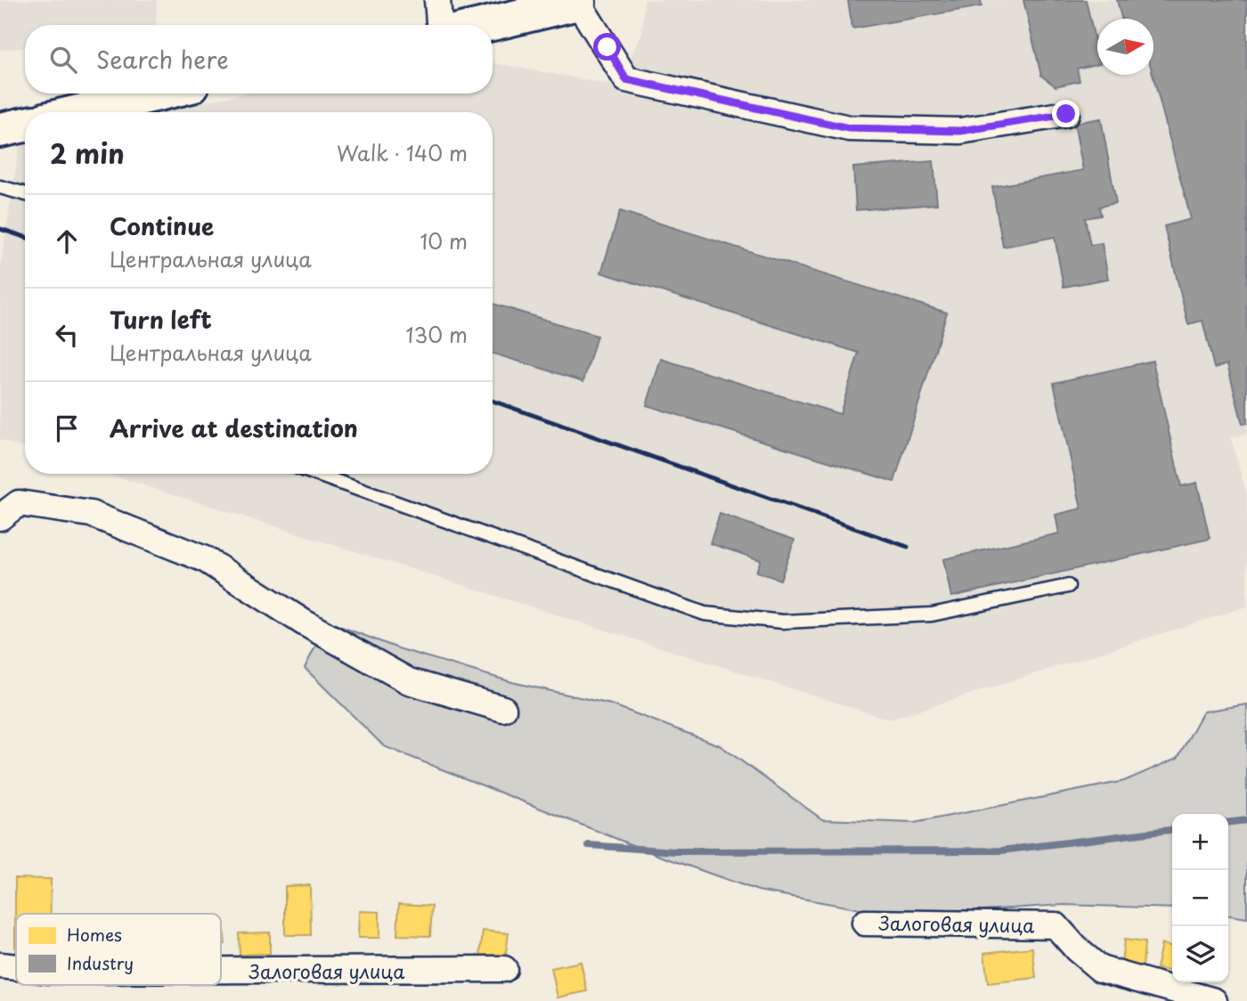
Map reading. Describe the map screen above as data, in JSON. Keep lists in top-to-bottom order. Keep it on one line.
{"streets":{"street":["Залоговая улица"]},"legend":["Homes","Industry"],"north":"right","page":{"search":"Search here","heading":["2 min","Walk · 140 m"],"list":[["Continue","Центральная улица","10 m"],["Turn left","Центральная улица","130 m"],"Arrive at destination"],"map_buttons":["+","−"]}}
